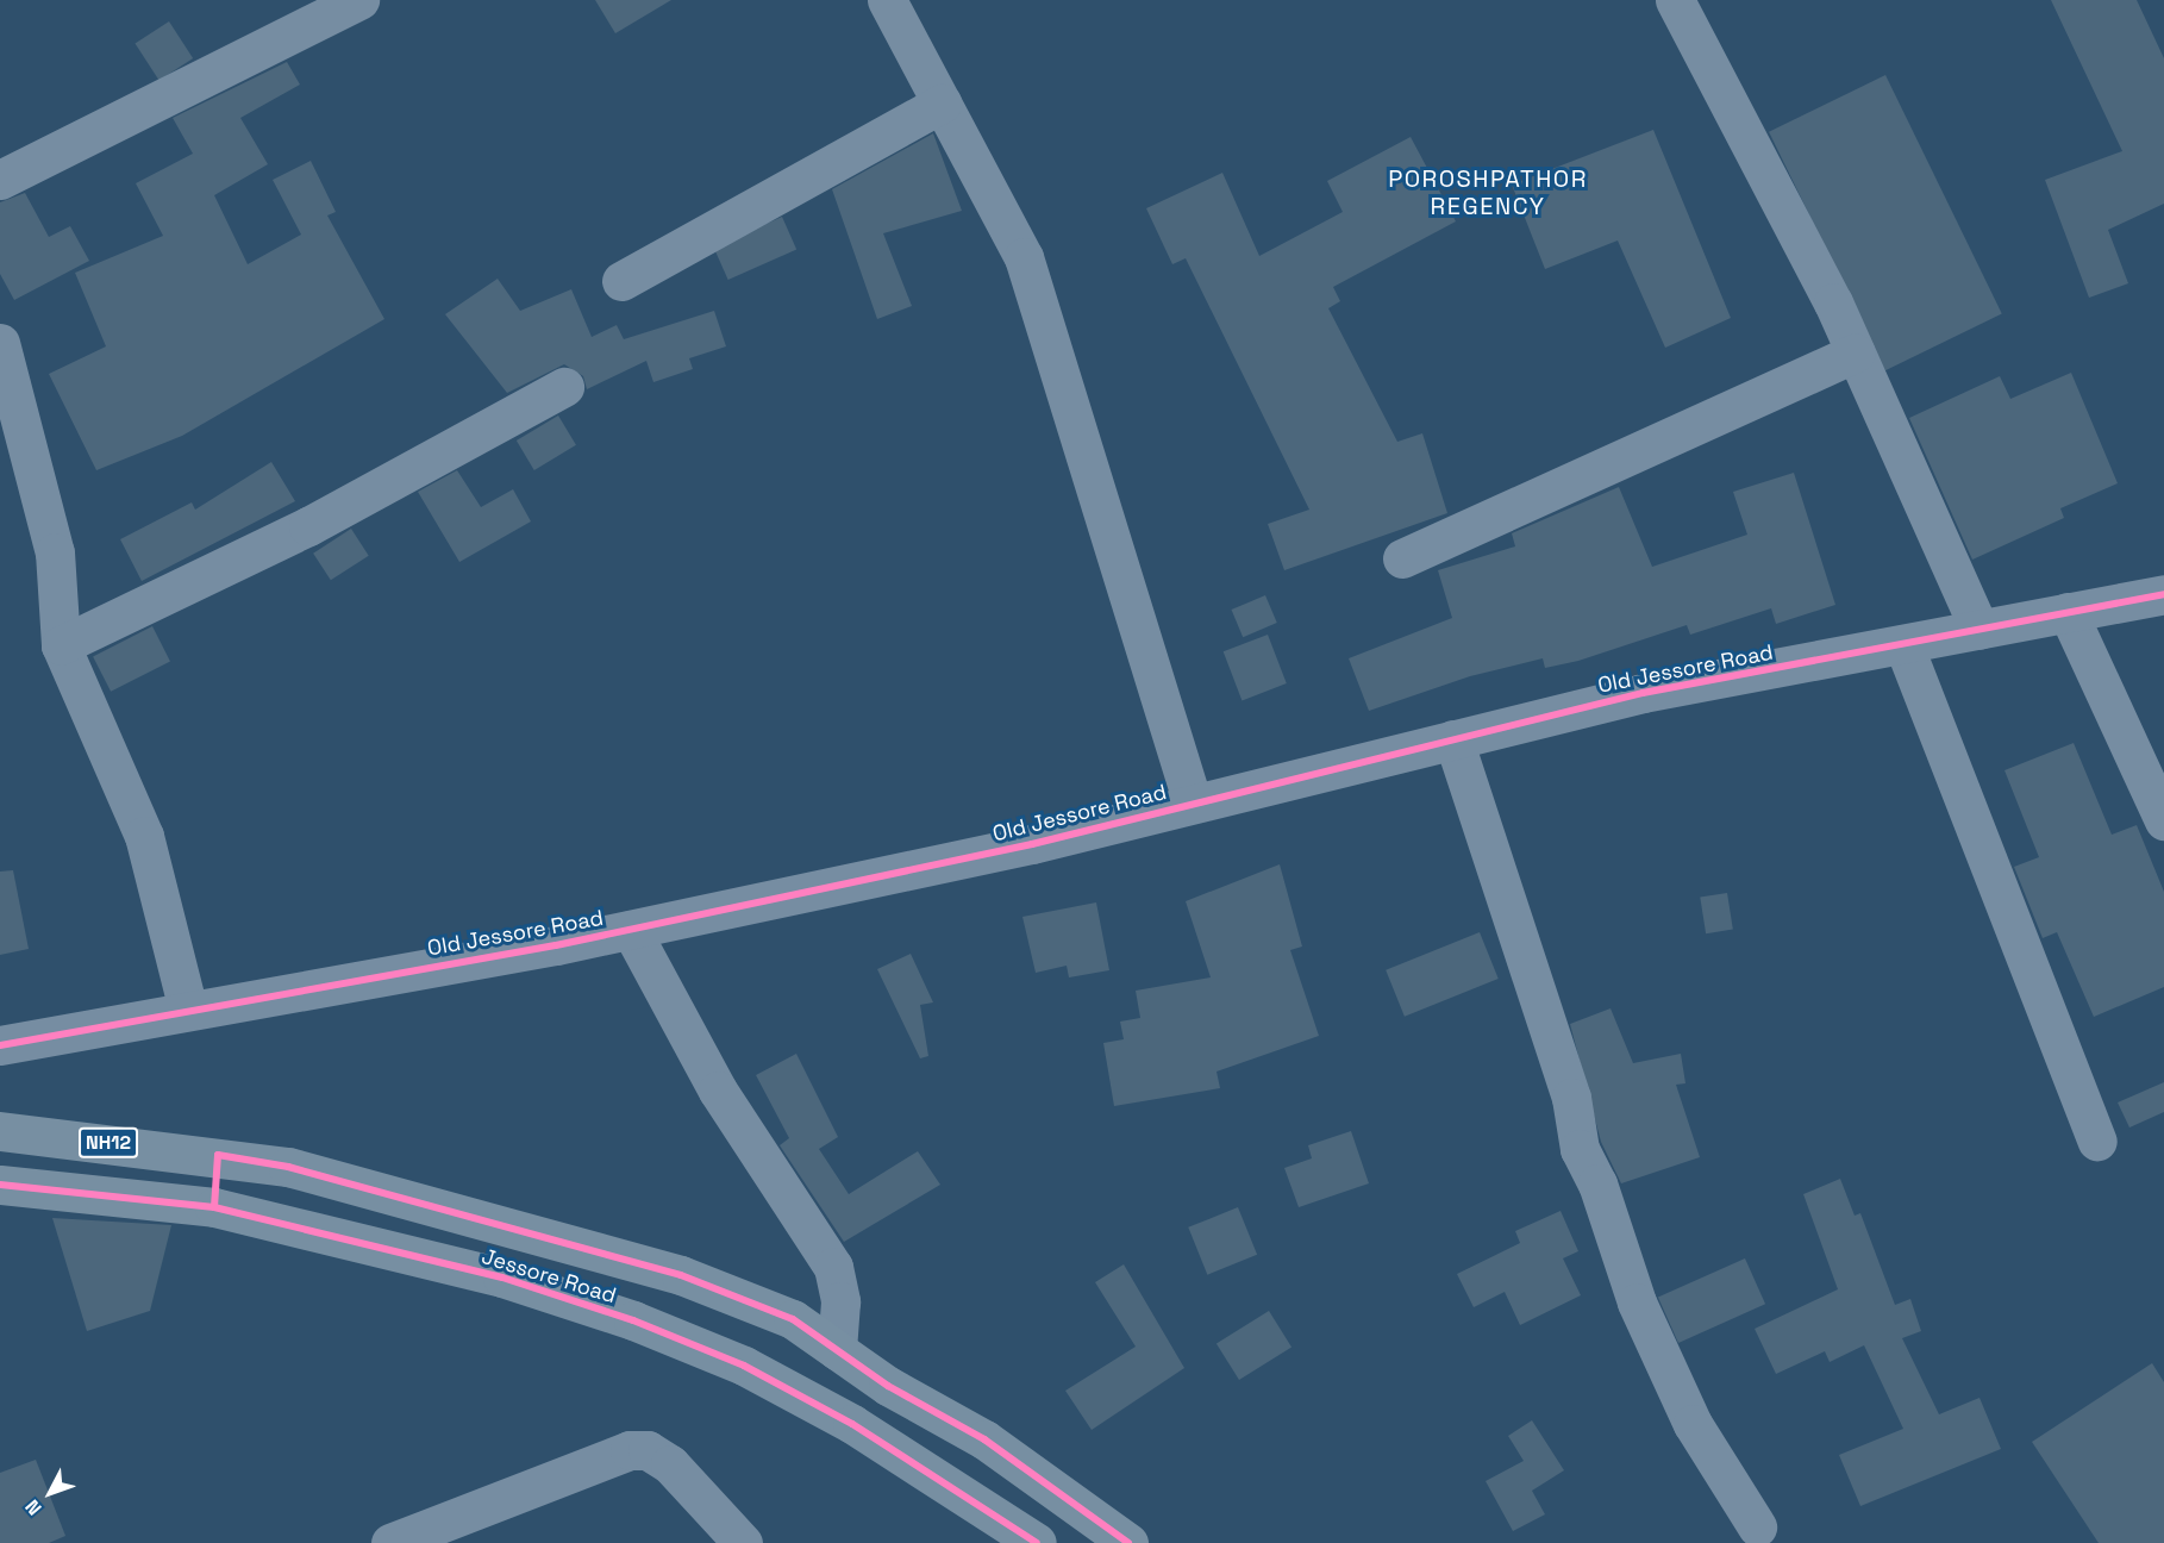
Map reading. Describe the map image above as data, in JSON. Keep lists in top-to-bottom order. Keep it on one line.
{"streets":{"highway":["NH12","Jessore Road"],"street":["Old Jessore Road"]},"districts":["POROSHPATHOR REGENCY"],"north":"bottom left"}
